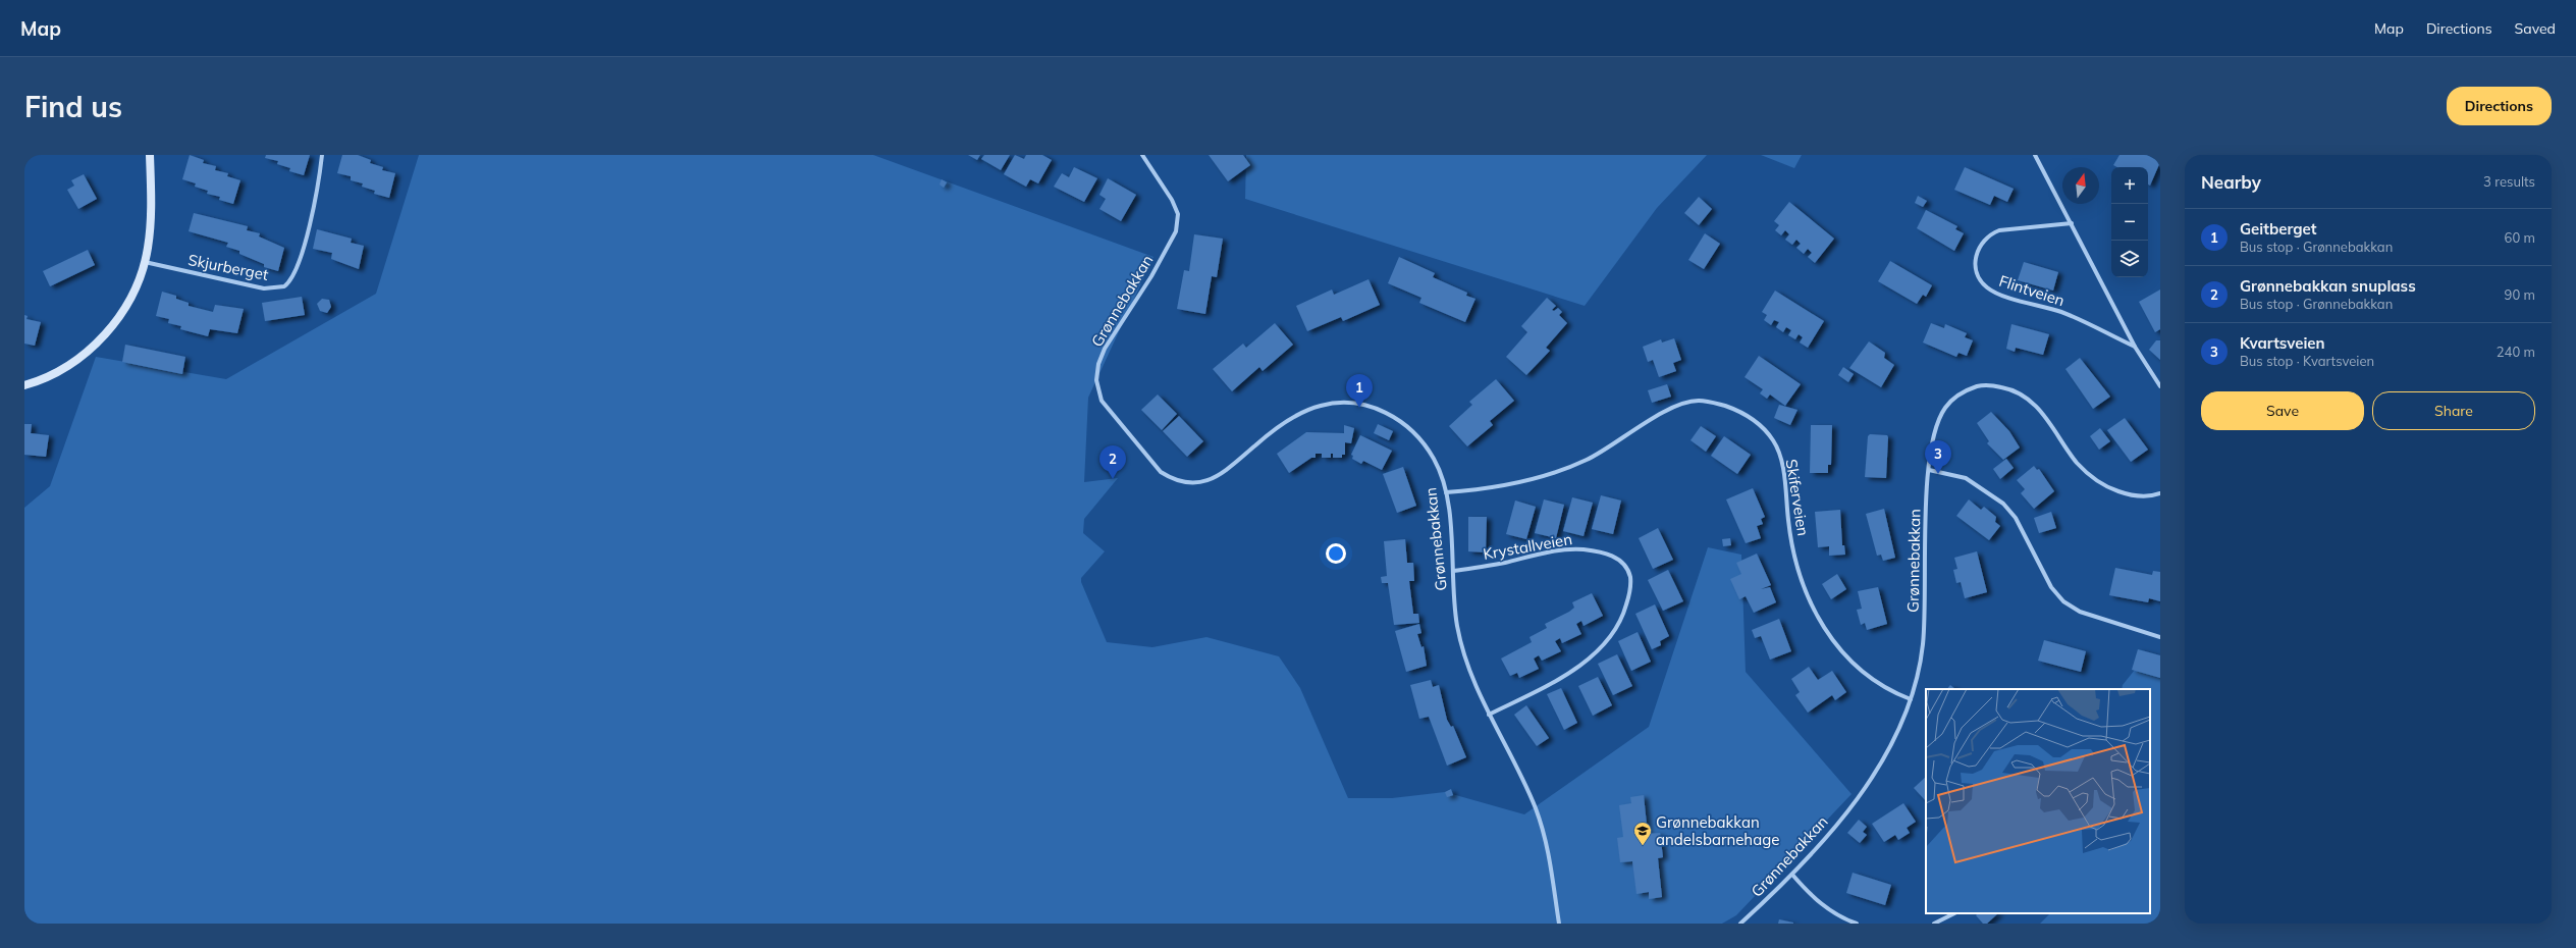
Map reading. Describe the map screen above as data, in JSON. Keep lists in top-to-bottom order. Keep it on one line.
{"streets":{"street":["Skjurberget","Flintveien","Grønnebakkan","Skiferveien","Krystallveien"]},"crossings":[["Grønnebakkan","Skiferveien"],["Grønnebakkan","Krystallveien"]],"places":{"school or university":["Grønnebakkan andelsbarnehage"]},"north":"top","page":{"header":"Map","nav":["Map","Directions","Saved"],"buttons":["Directions",["Save","Share"]],"title":"Find us","heading":["Nearby","3 results"],"map_buttons":["+","−"],"list":[{"mark":"1","name":"Geitberget","note":"Bus stop · Grønnebakkan","value":"60 m"},{"mark":"2","name":"Grønnebakkan snuplass","note":"Bus stop · Grønnebakkan","value":"90 m"},{"mark":"3","name":"Kvartsveien","note":"Bus stop · Kvartsveien","value":"240 m"}],"pins":["1","3","2"]}}
